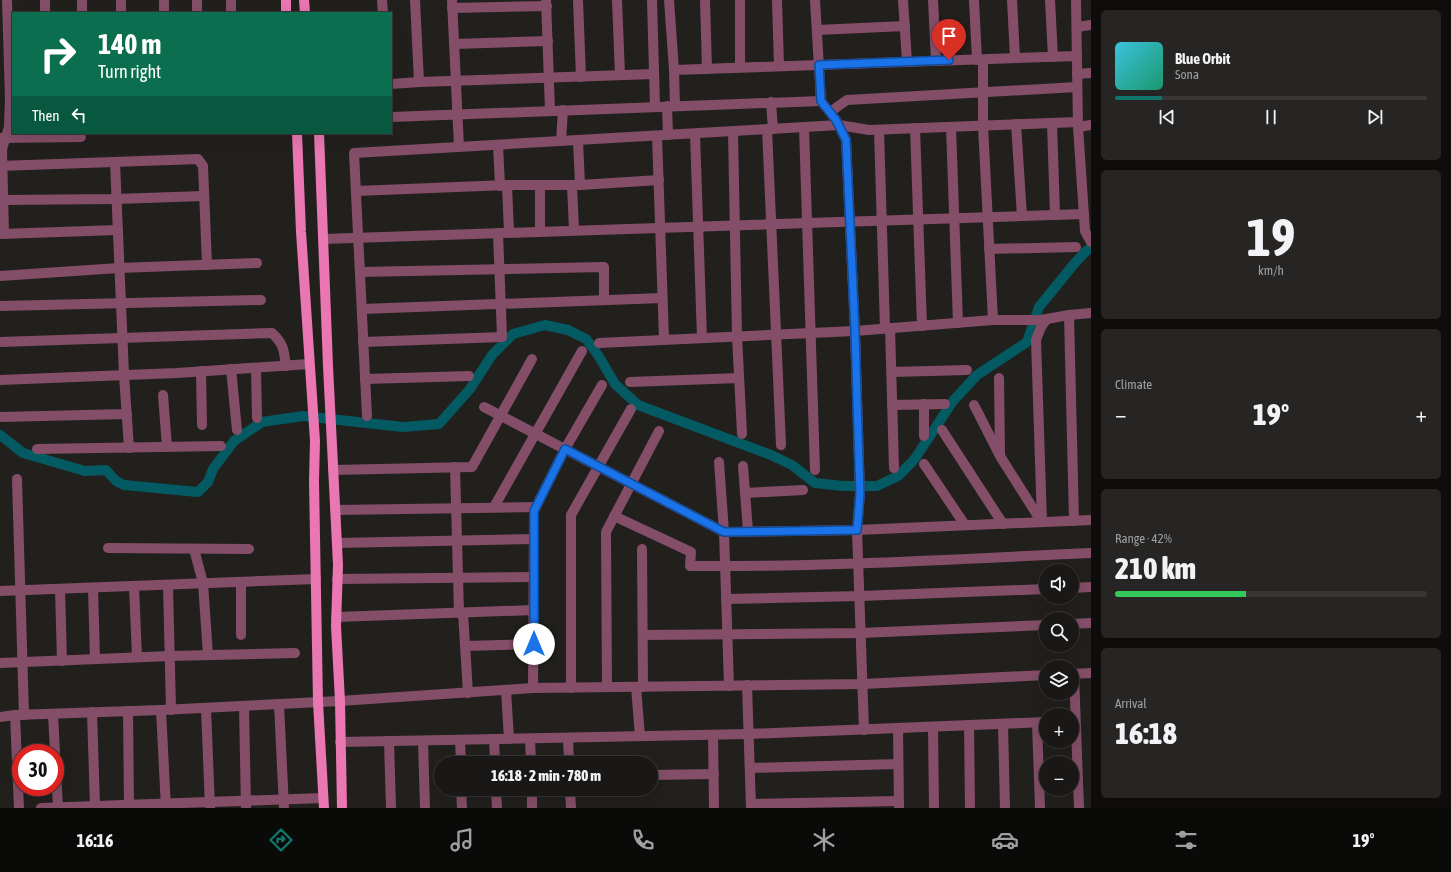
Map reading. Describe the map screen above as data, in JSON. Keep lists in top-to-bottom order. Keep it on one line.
{"page":{"turn":["140 m","Turn right"],"song":["Blue Orbit","Sona"],"then":"Then","tile":[["19","km/h"],"Climate",["Range · 42%","210 km"],["Arrival","16:18"]],"heat":["−","19°","+"],"map_buttons":["+","−"],"limit":"30","trip":"16:18 · 2 min · 780 m","tabs":["16:16","19°"]}}
